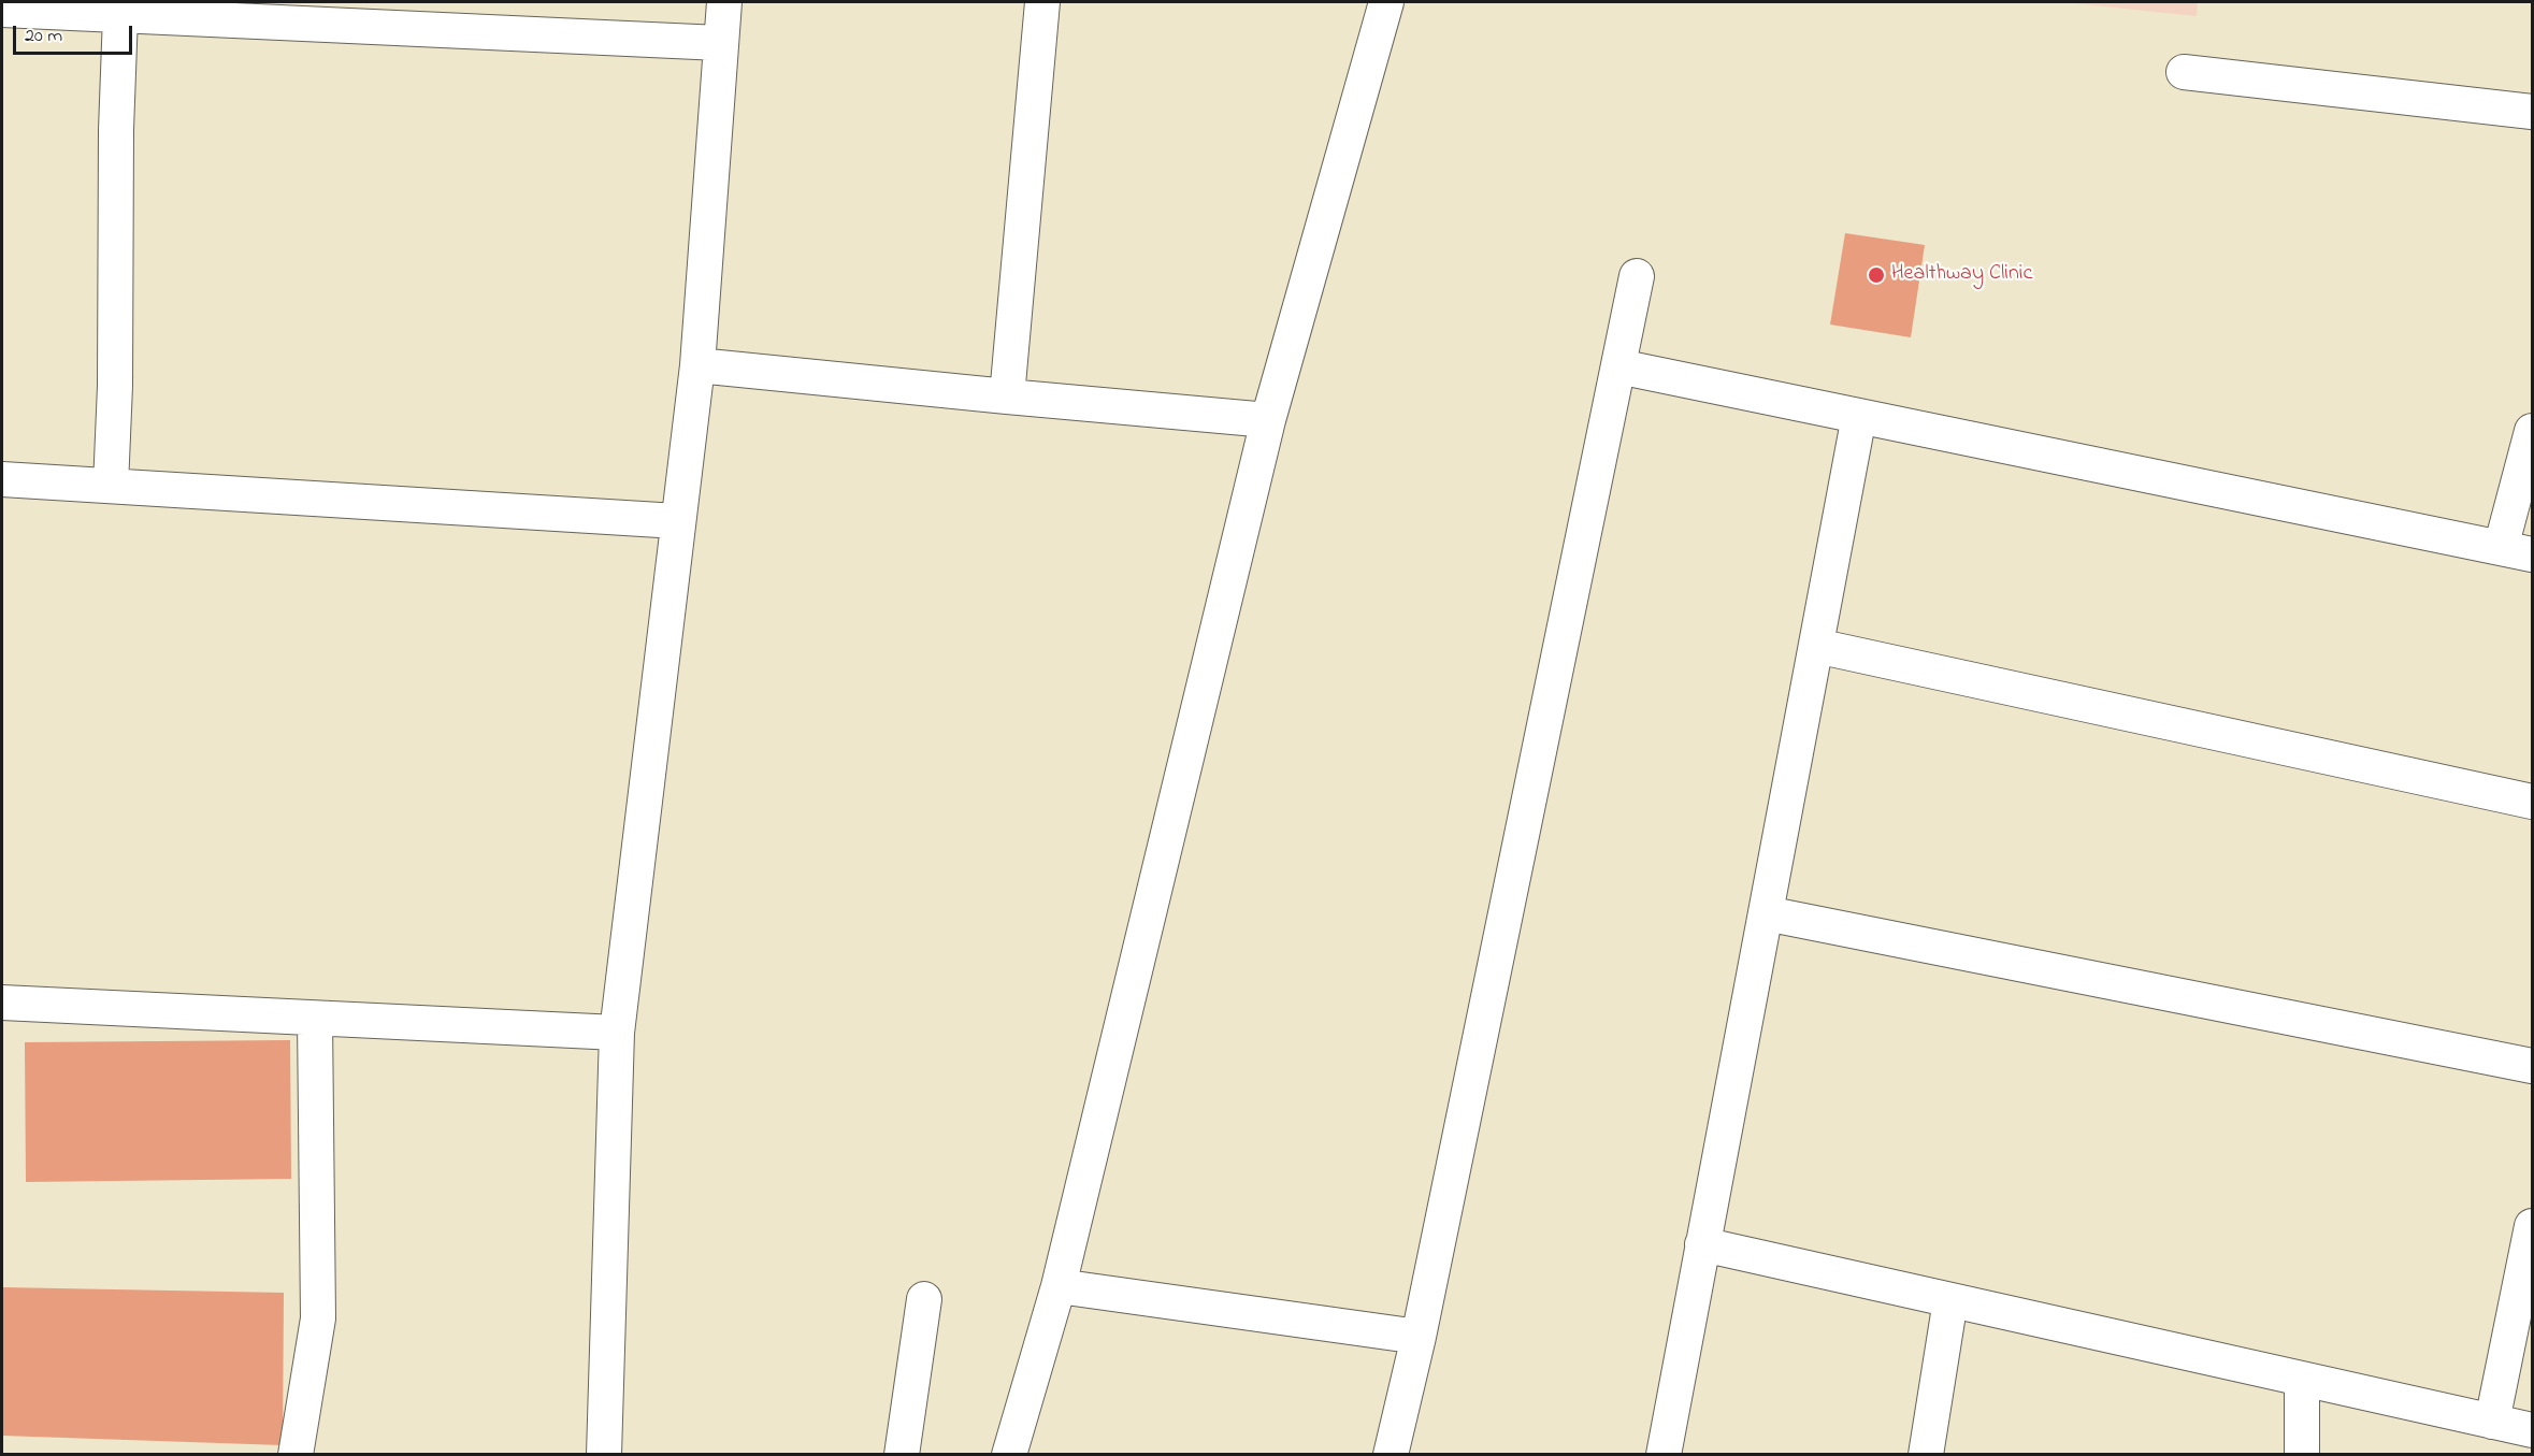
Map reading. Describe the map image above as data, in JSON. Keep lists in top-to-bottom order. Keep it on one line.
{"places":["Healthway Clinic"],"scale_bar":"20 m"}
